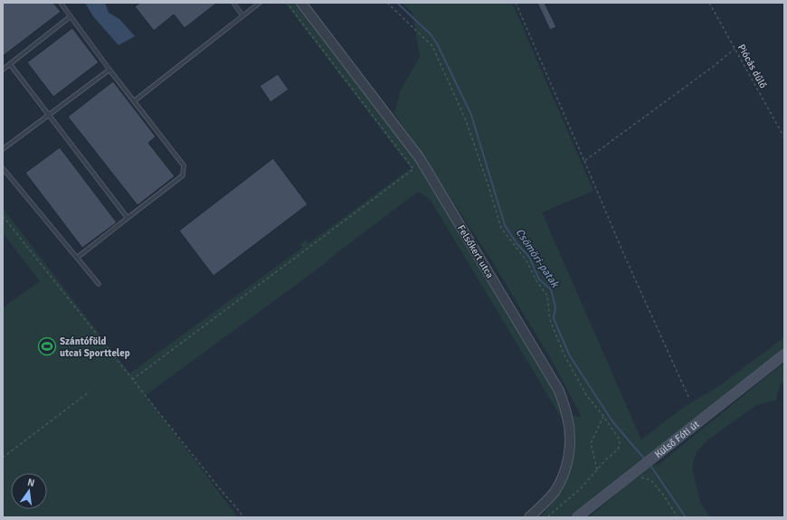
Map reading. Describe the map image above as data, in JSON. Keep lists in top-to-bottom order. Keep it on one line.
{"streets":{"main road":["Külső Fóti út"],"street":["Felsőkert utca"],"path":["Piócás dűlő"]},"water":["Csömöri-patak"],"places":{"sports":["Szántóföld utcai Sporttelep"]},"north":"top"}
